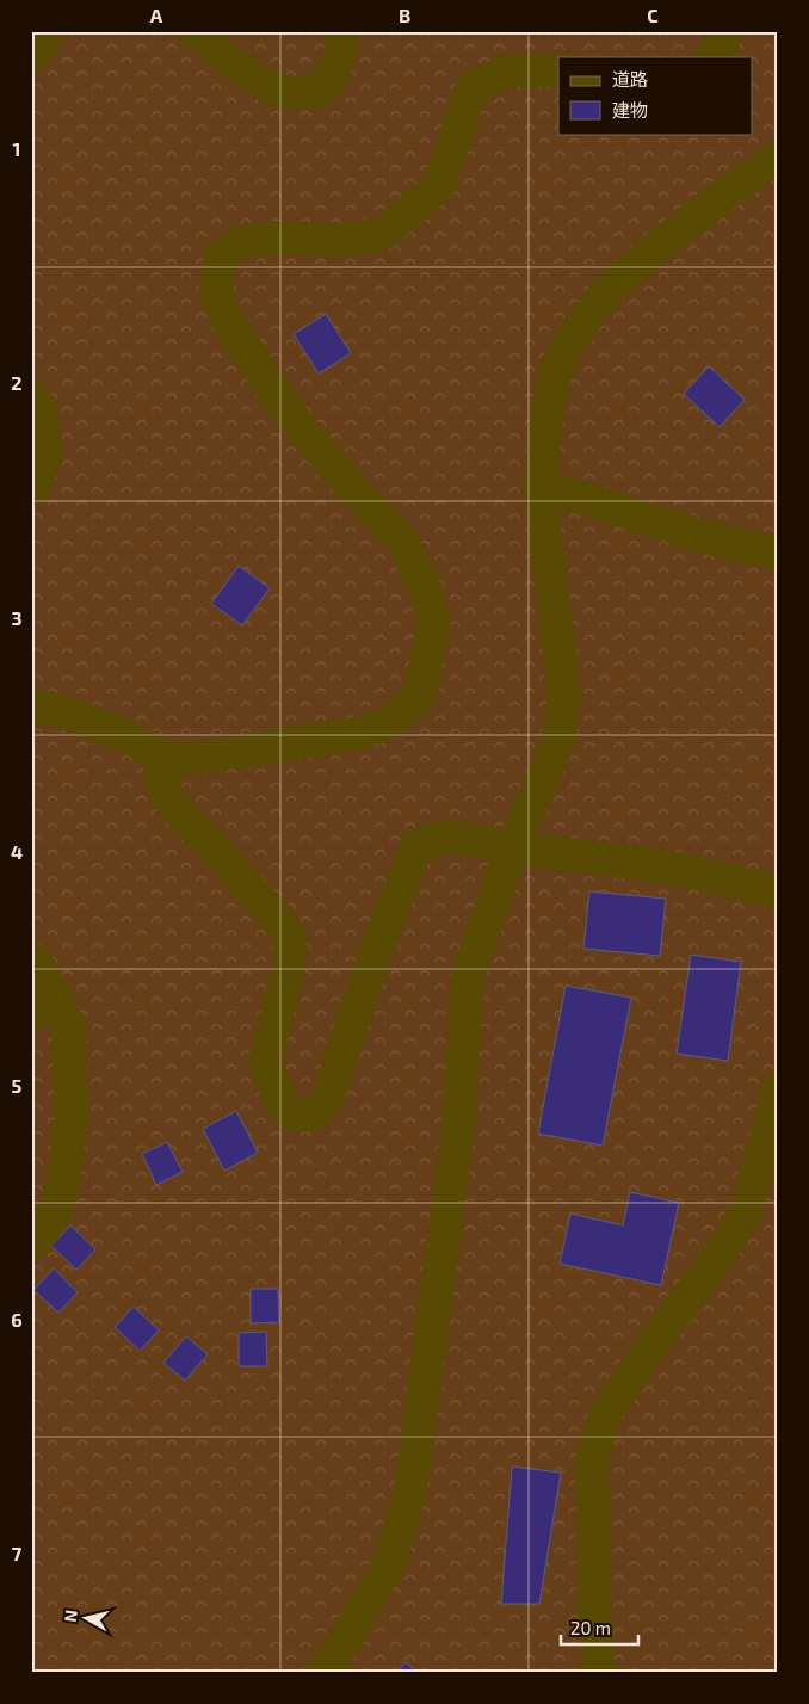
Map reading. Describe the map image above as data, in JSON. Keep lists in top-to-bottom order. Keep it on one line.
{"legend":["道路","建物"],"scale_bar":"20 m","north":"left","grid":{"columns":["A","B","C"],"rows":["1","2","3","4","5","6","7"]}}
